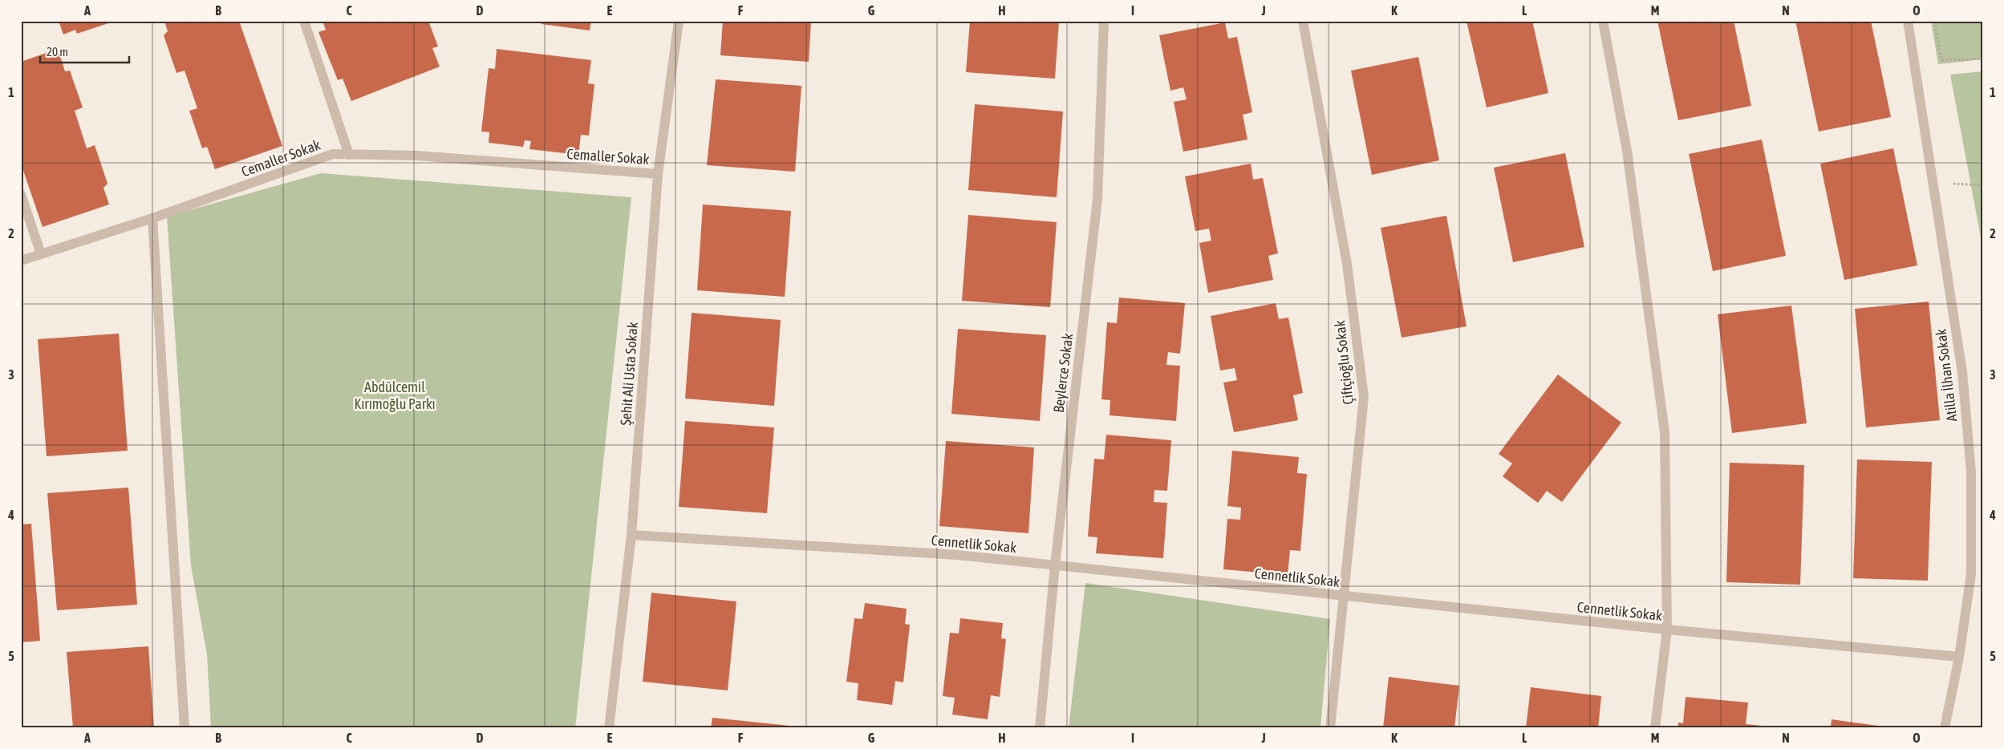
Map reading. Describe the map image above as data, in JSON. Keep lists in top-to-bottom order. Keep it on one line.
{"streets":{"street":["Cemaller Sokak","Çiftçioğlu Sokak","Beylerce Sokak","Şehit Ali Usta Sokak","Atilla İlhan Sokak","Cennetlik Sokak"]},"crossings":[["Cemaller Sokak","Şehit Ali Usta Sokak"],["Çiftçioğlu Sokak","Cennetlik Sokak"],["Beylerce Sokak","Cennetlik Sokak"],["Şehit Ali Usta Sokak","Cennetlik Sokak"],["Atilla İlhan Sokak","Cennetlik Sokak"]],"parks":["Abdülcemil Kırımoğlu Parkı"],"scale_bar":"20 m","grid":{"columns":["A","B","C","D","E","F","G","H","I","J","K","L","M","N","O"],"rows":["1","2","3","4","5"]}}
